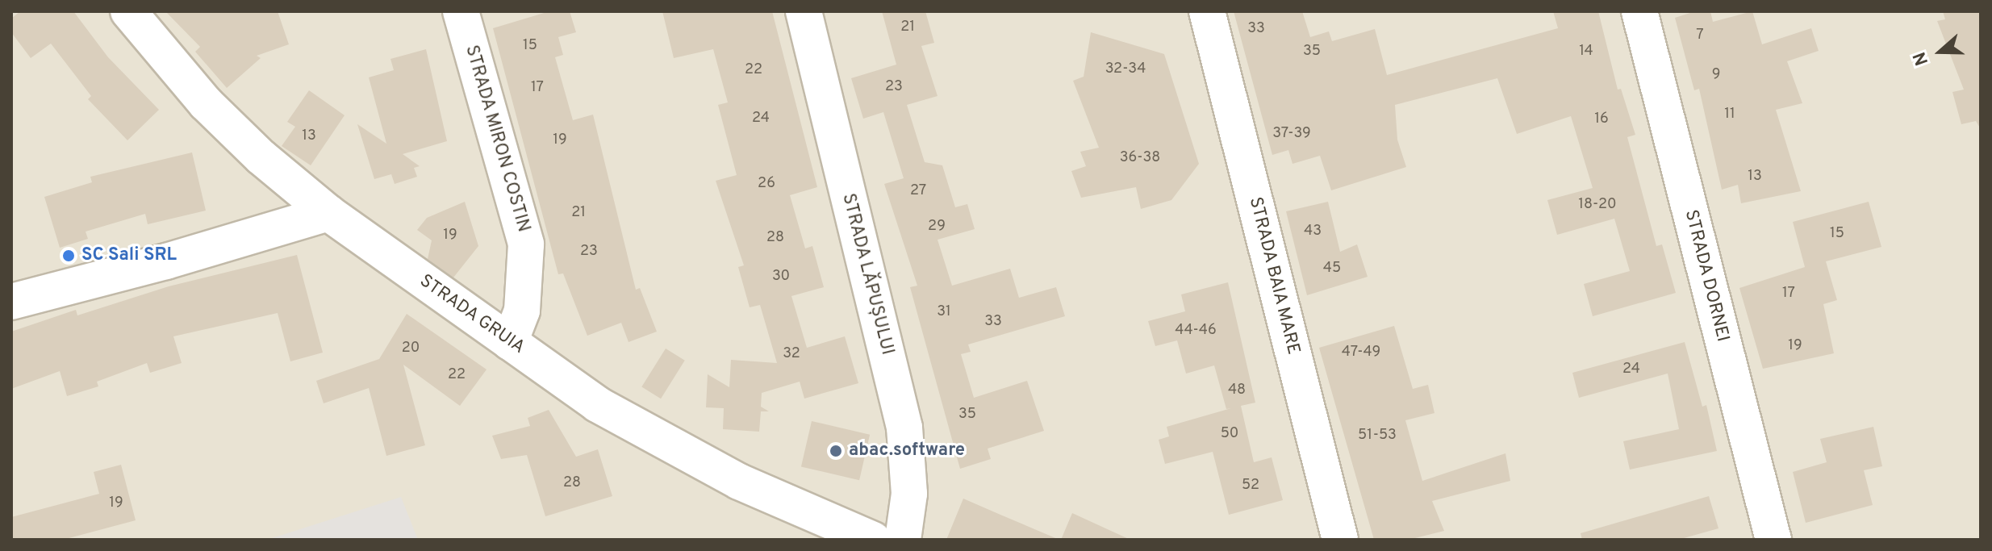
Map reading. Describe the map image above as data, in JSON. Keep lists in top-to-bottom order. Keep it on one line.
{"streets":{"street":["STRADA MIRON COSTIN","STRADA LĂPUȘULUI","STRADA BAIA MARE","STRADA DORNEI","STRADA GRUIA"]},"crossings":[["STRADA MIRON COSTIN","STRADA GRUIA"]],"places":["SC Sali SRL","abac.software"],"house_numbers":["21","33","7","15","35","14","32-34","22","9","23","17","11","24","16","37-39","13","19","36-38","13","26","27","18-20","21","29","43","15","19","28","23","45","30","17","31","33","44-46","19","20","47-49","32","24","22","48","35","50","51-53","28","52","19"],"north":"left"}
